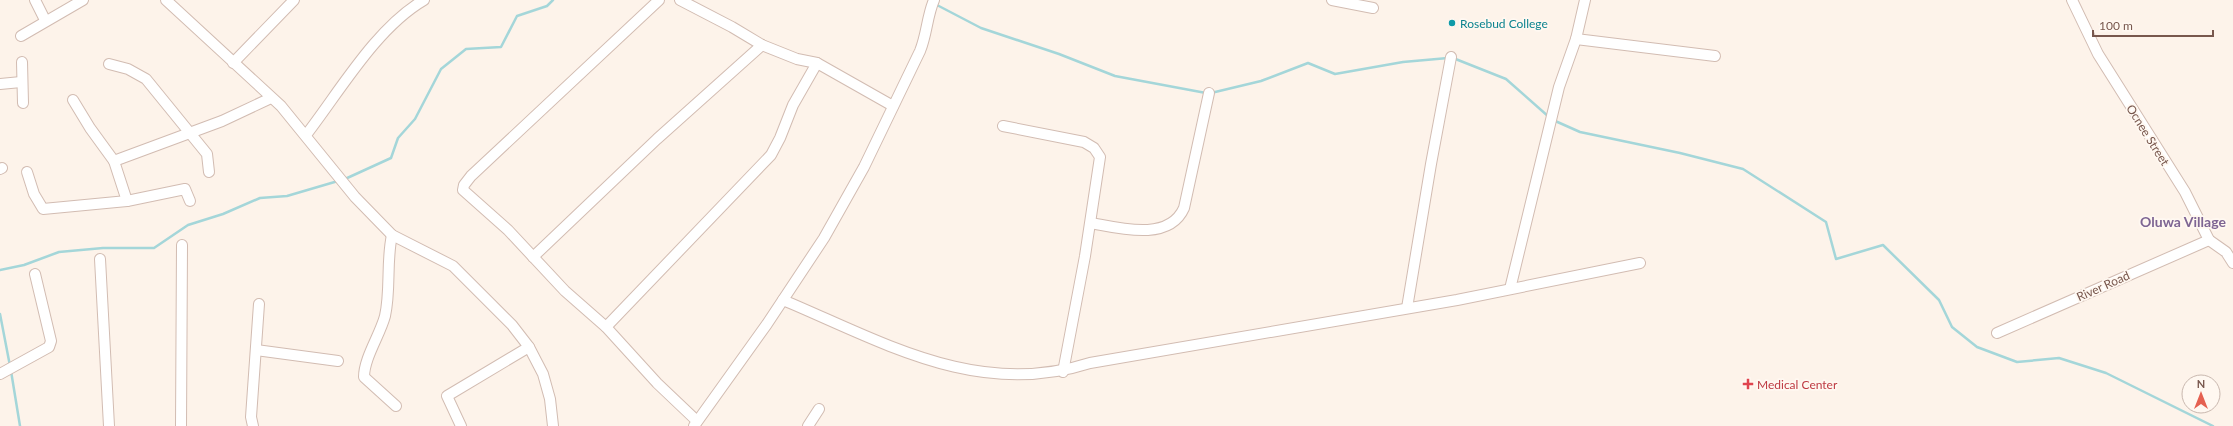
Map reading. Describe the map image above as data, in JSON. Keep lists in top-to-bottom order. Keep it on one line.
{"streets":{"street":["Ocnee Street","River Road"]},"crossings":[["Ocnee Street","River Road"]],"districts":["Oluwa Village"],"places":{"other":["Rosebud College"],"health":["Medical Center"]},"scale_bar":"100 m","north":"top"}
